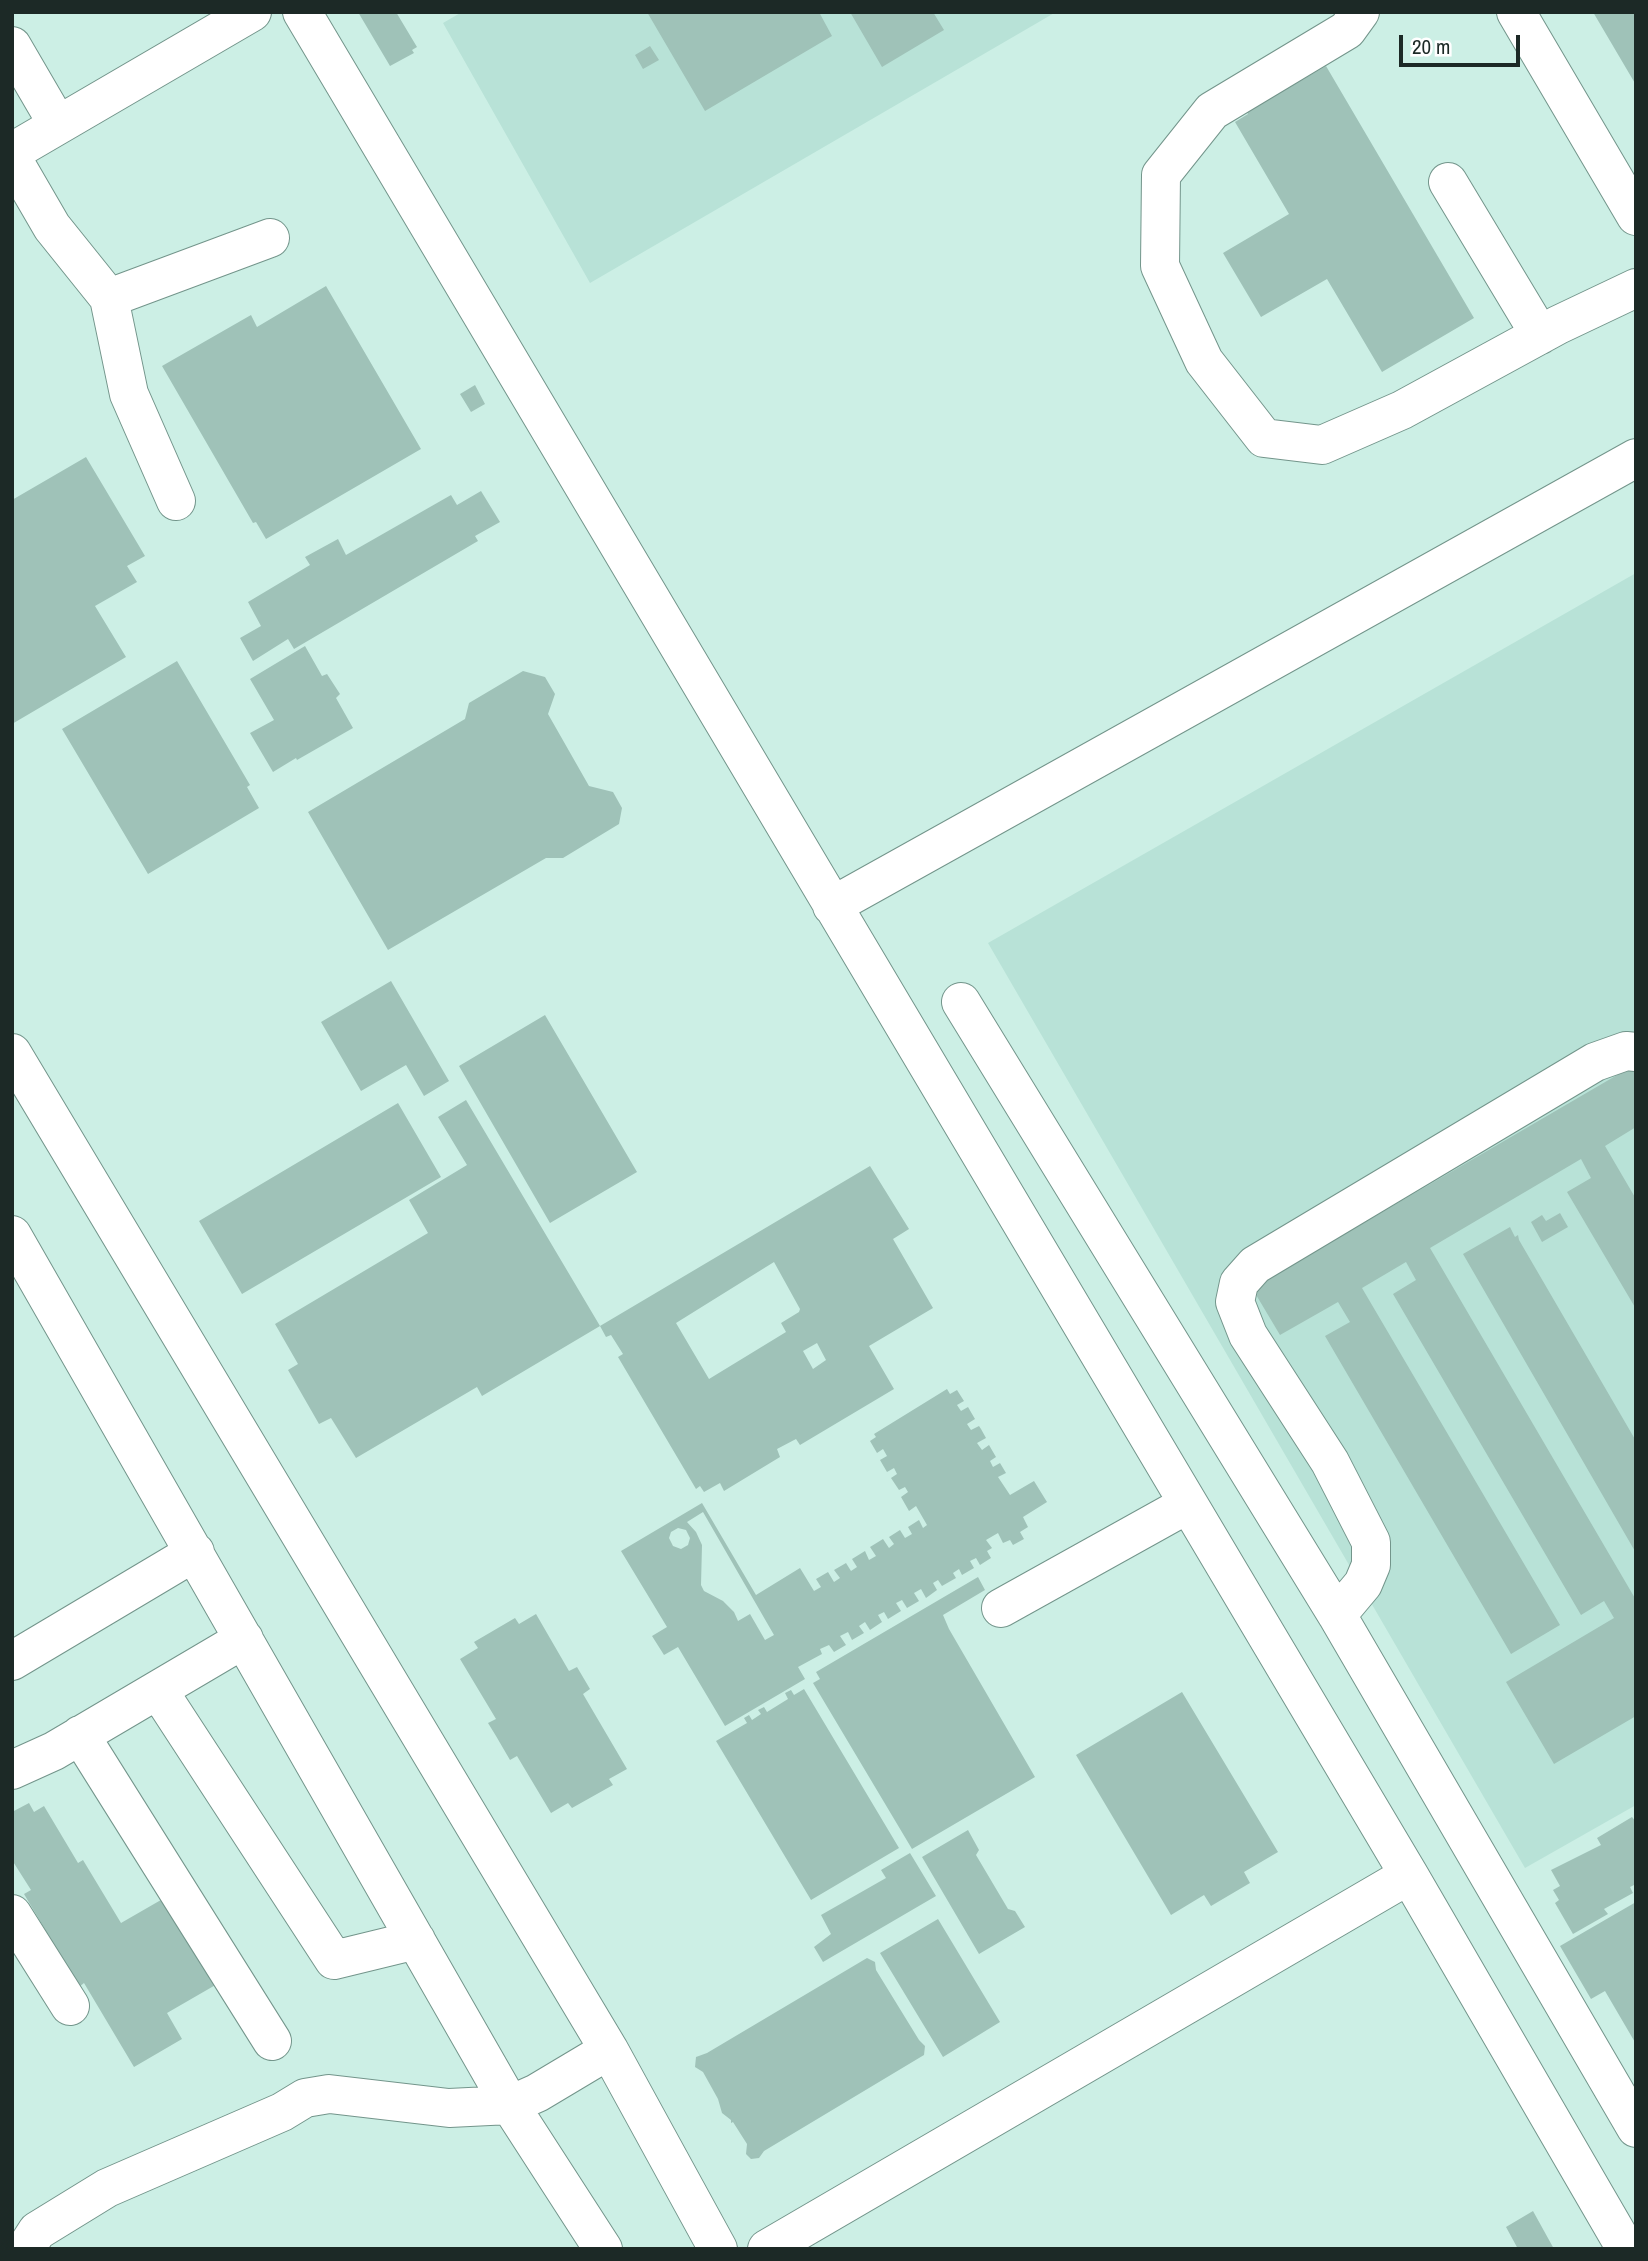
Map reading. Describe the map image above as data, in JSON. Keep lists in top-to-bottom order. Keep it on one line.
{"scale_bar":"20 m"}
